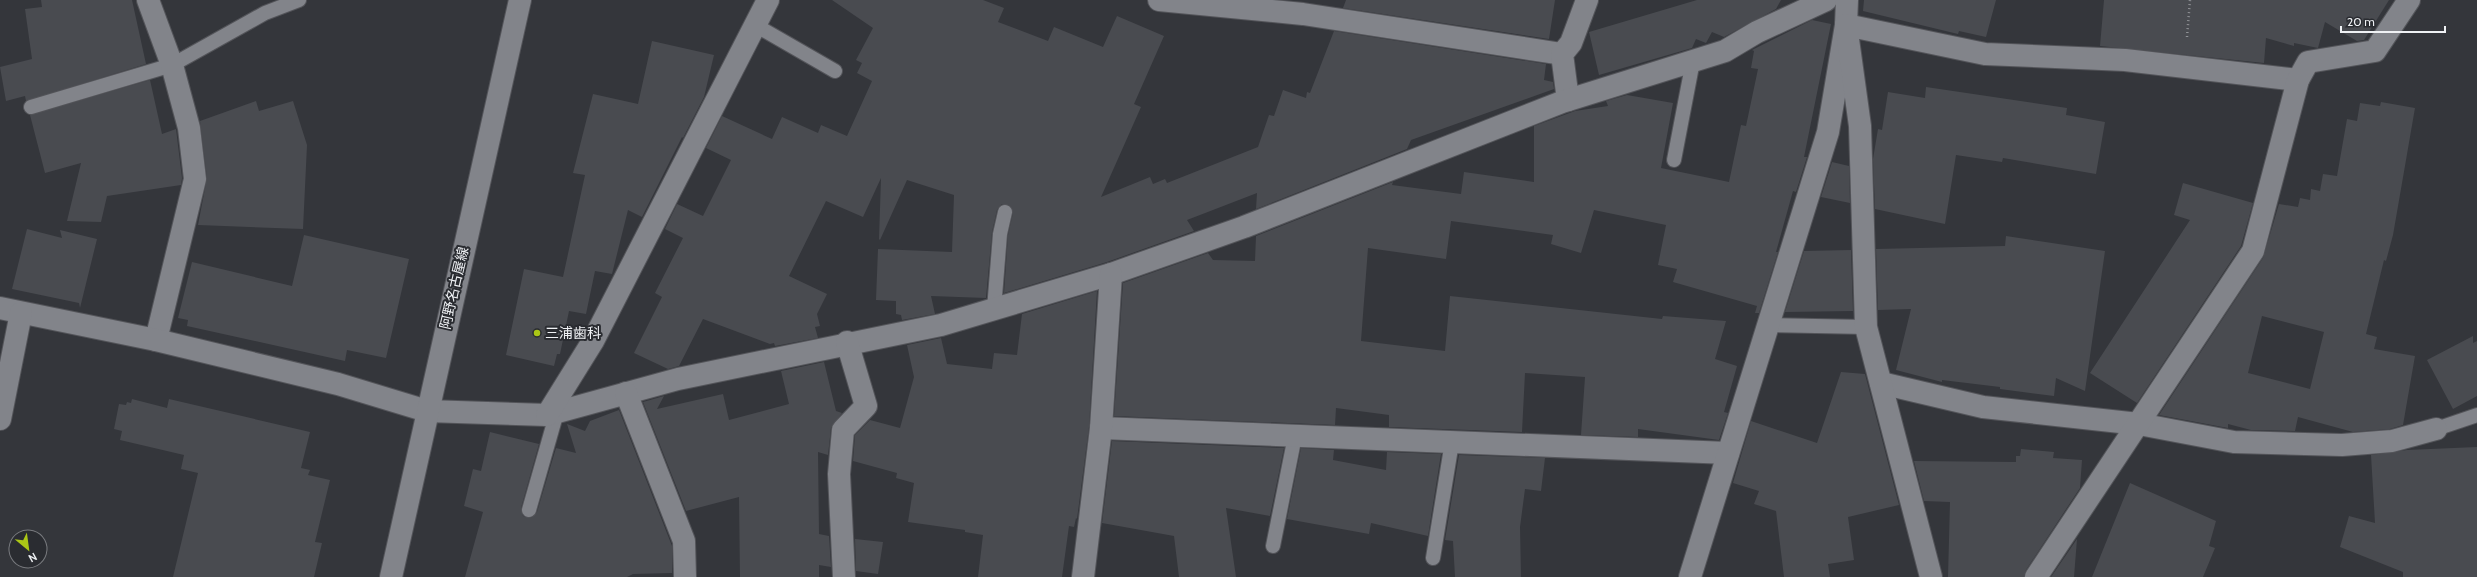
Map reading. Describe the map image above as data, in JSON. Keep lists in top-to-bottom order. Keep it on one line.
{"streets":{"street":["阿野名古屋線"]},"places":["三浦歯科"],"scale_bar":"20 m","north":"bottom right"}
